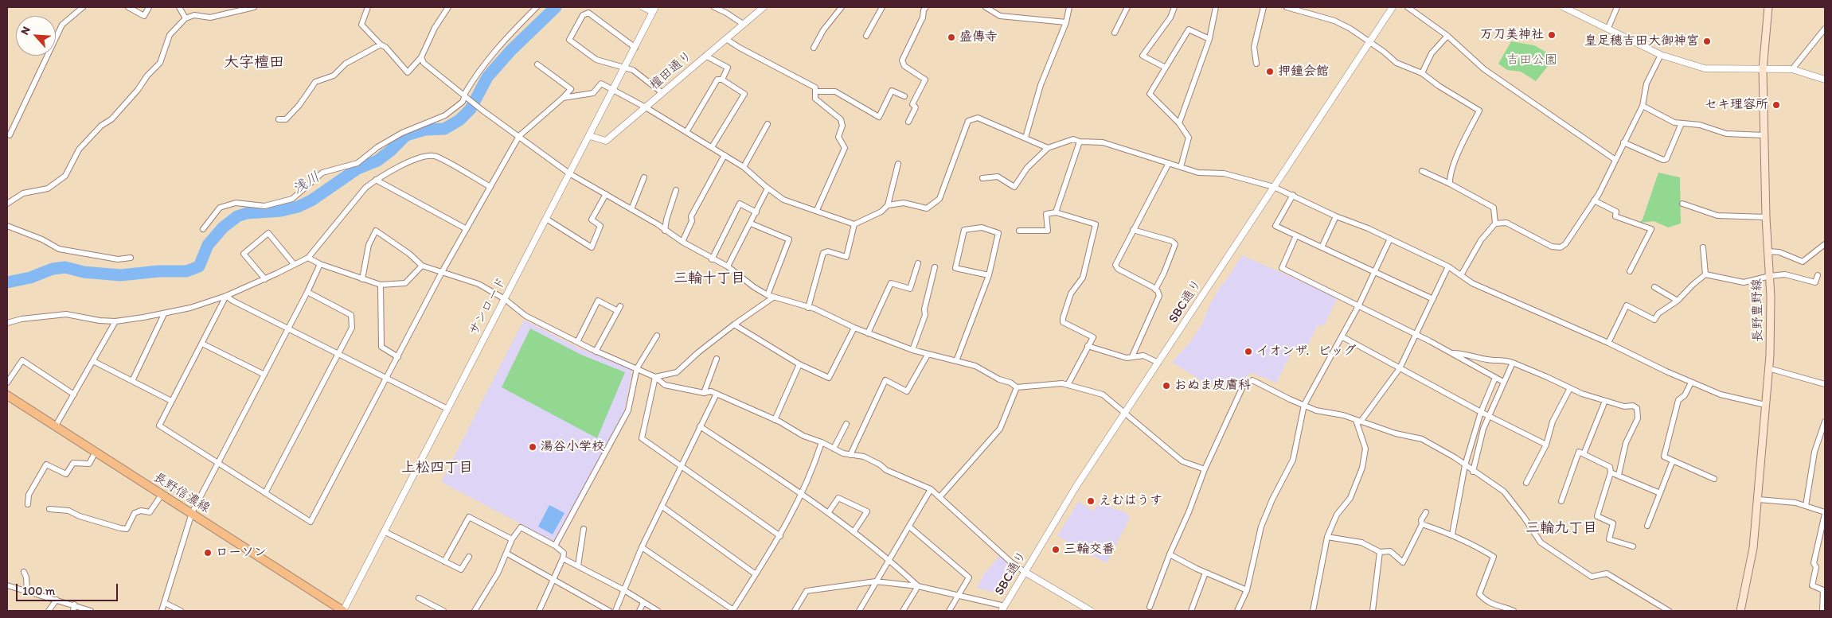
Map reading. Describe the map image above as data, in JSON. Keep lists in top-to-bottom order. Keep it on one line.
{"streets":{"main road":["長野豊野線","長野信濃線"],"street":["檀田通り","SBC通り","サンロード"]},"crossings":[["檀田通り","サンロード"],["サンロード","長野信濃線"]],"districts":["大字檀田","三輪十丁目","上松四丁目","三輪九丁目"],"water":["浅川"],"parks":["吉田公園"],"places":["万刀美神社","盛傳寺","皇足穂吉田大御神宮","押鐘会館","セキ理容所","イオンザ．ビッグ","おぬま皮膚科","湯谷小学校","えむはうす","三輪交番","ローソン"],"scale_bar":"100 m","north":"top left"}
